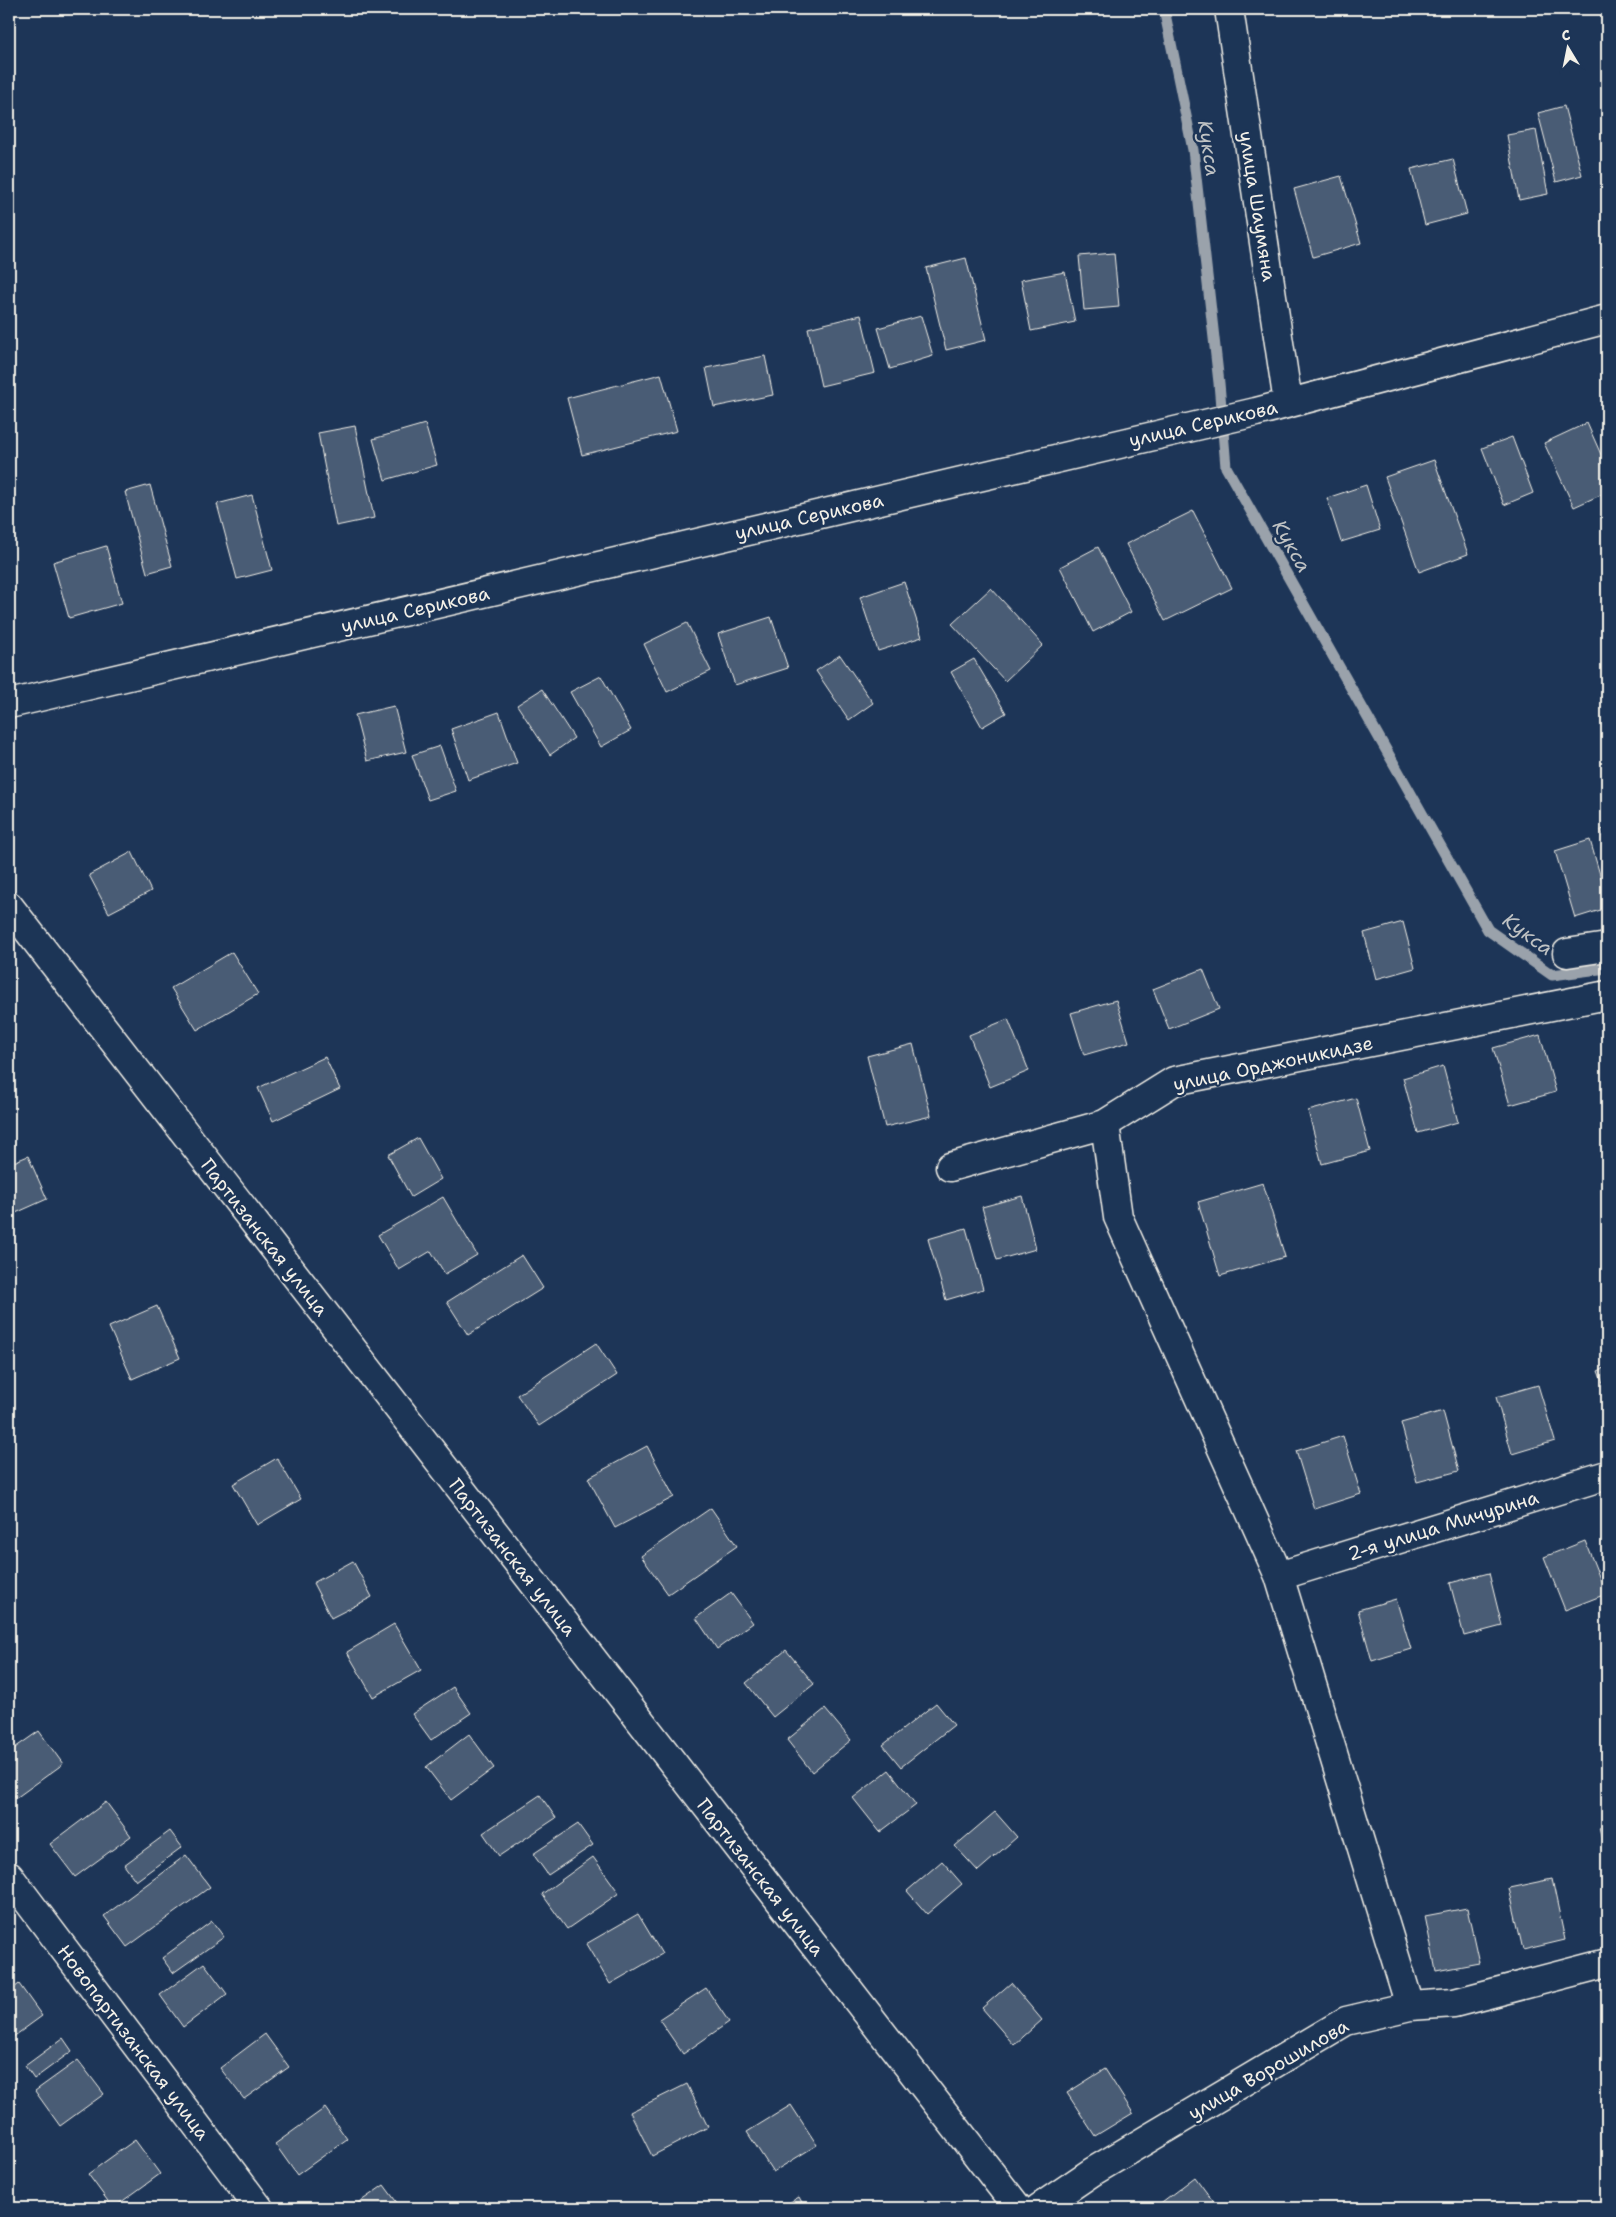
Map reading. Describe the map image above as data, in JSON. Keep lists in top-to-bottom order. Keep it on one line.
{"streets":{"street":["улица Шаумяна","улица Серикова","улица Орджоникидзе","Партизанская улица","2-я улица Мичурина","Новопартизанская улица","улица Ворошилова"]},"crossings":[["улица Шаумяна","улица Серикова"]],"water":["Кукса"],"north":"top"}
